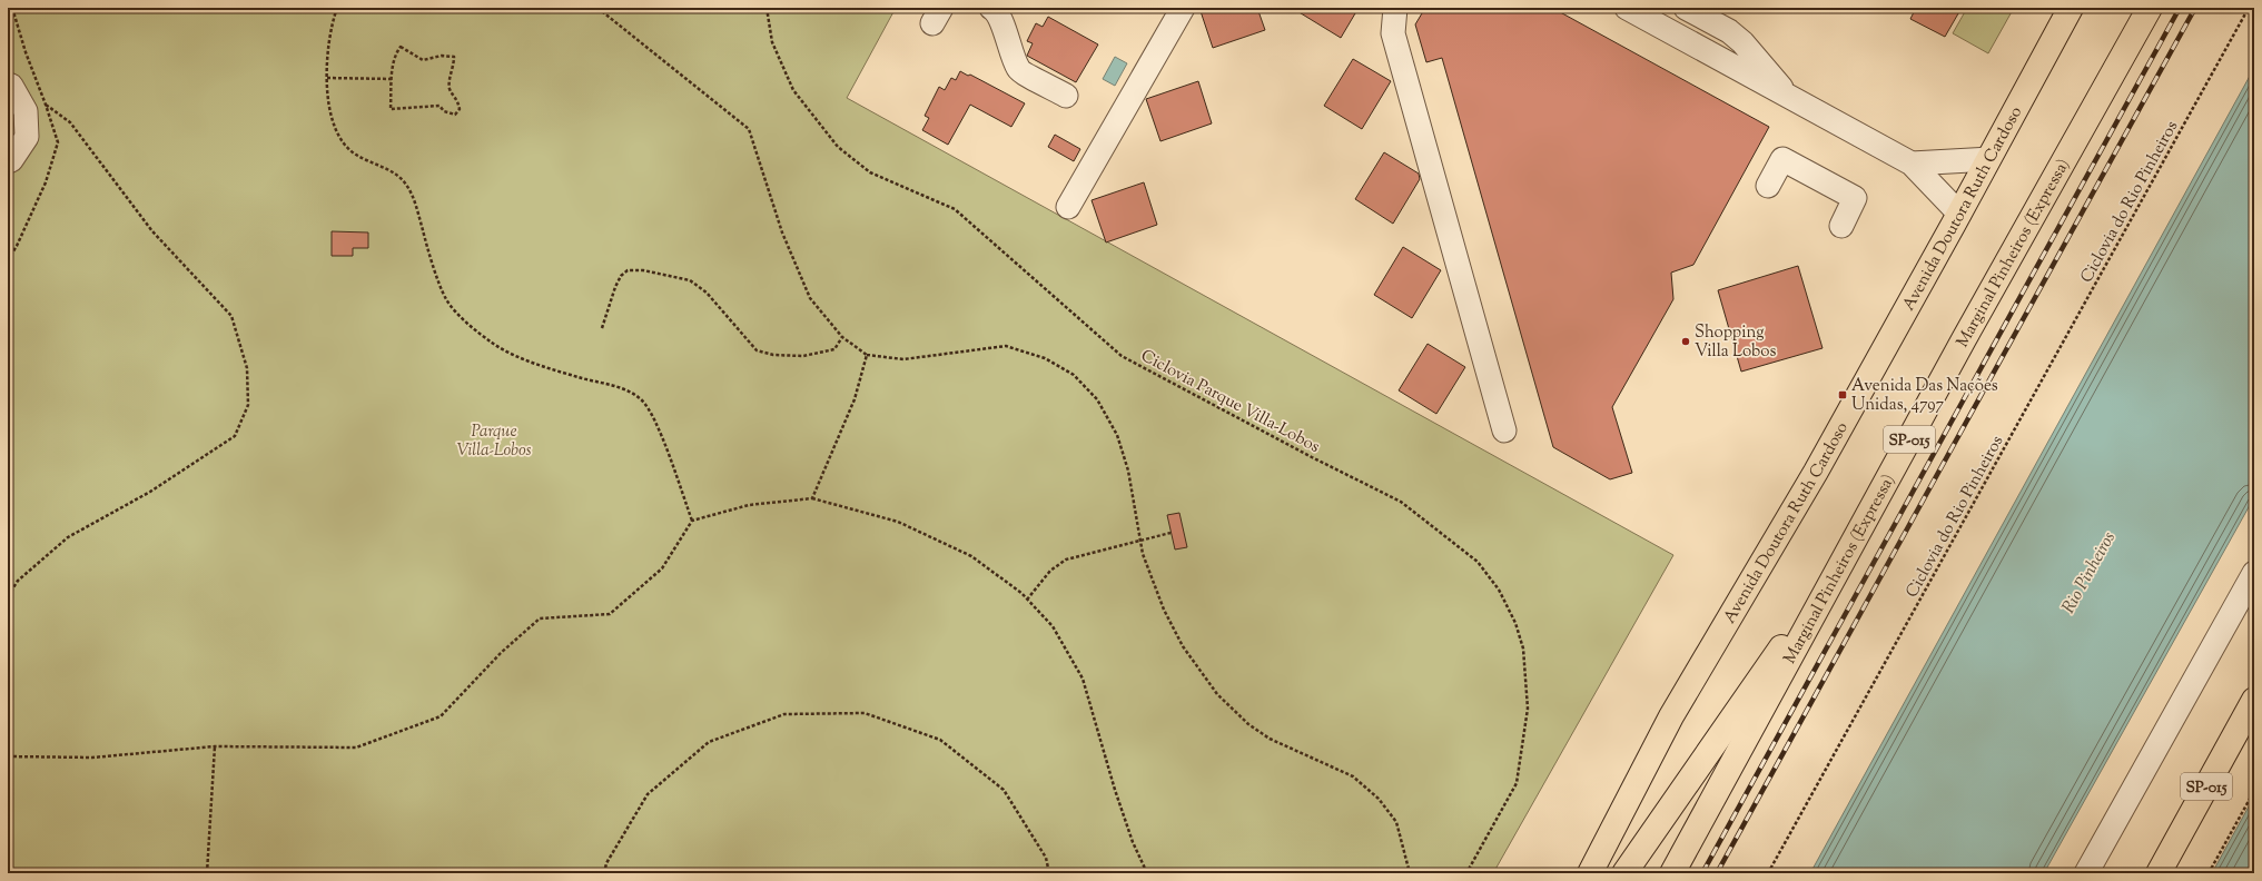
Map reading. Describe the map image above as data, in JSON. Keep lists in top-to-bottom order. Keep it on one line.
{"streets":{"highway":["Avenida Doutora Ruth Cardoso","Marginal Pinheiros (Expressa)","SP-015"],"path":["Ciclovia do Rio Pinheiros","Ciclovia Parque Villa-Lobos"]},"water":["Rio Pinheiros"],"parks":["Parque Villa-Lobos"],"places":{"other":["Shopping Villa Lobos"],"transit":["Avenida Das Nações Unidas, 4797"]}}
